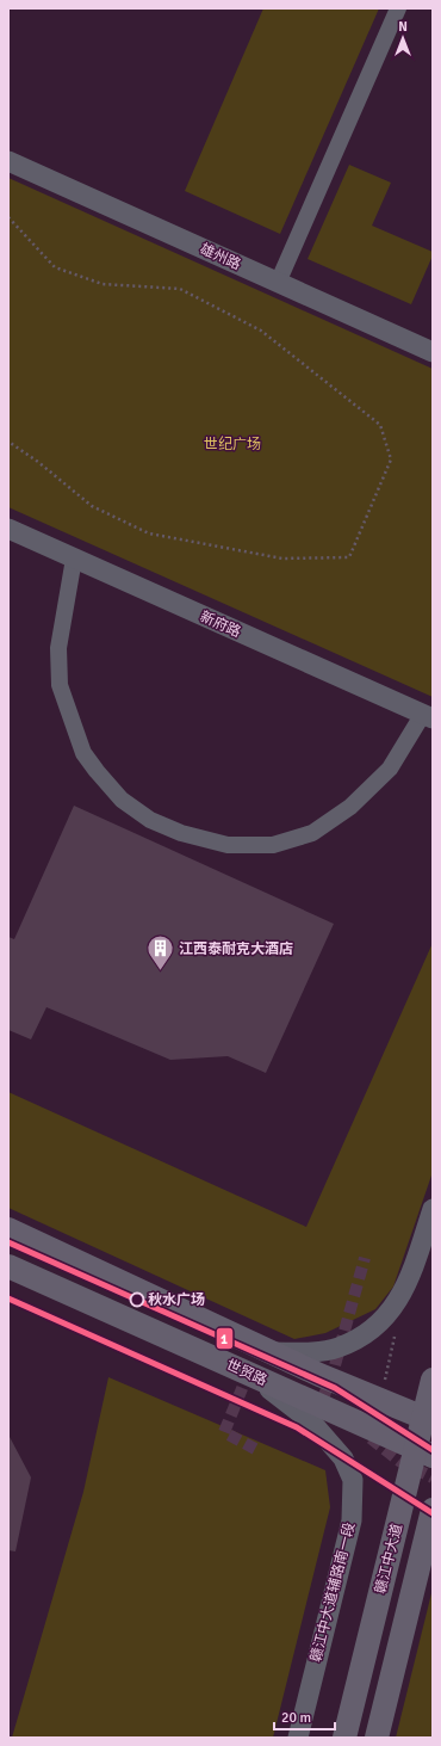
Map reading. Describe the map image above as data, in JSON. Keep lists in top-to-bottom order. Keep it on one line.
{"streets":{"main road":["世贸路","赣江中大道"],"street":["雄州路","新府路","赣江中大道辅路南一段"]},"crossings":[["世贸路","赣江中大道"],["世贸路","赣江中大道辅路南一段"]],"parks":["世纪广场"],"places":{"building":["江西泰耐克大酒店"],"other":["秋水广场"]},"lines":["transit line 1"],"scale_bar":"20 m","north":"top"}
